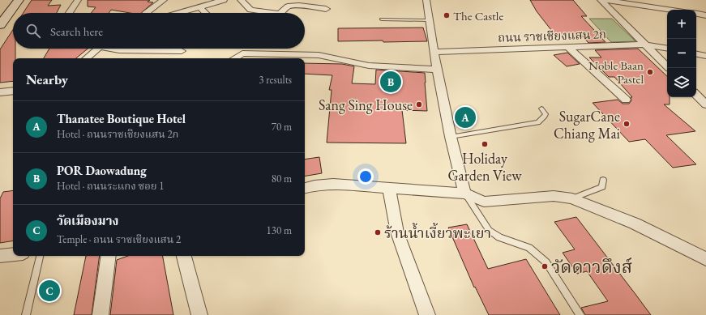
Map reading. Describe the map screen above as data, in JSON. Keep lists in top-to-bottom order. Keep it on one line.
{"streets":{"street":["ถนน ราชเชียงแสน 2ก"]},"places":["The Castle","Noble Baan Pastel","Sang Sing House","SugarCane Chiang Mai","Holiday Garden View","ร้านน้ำเงี้ยวพะเยา","วัดดาวดึงส์"],"page":{"map_buttons":["+","−"],"search":"Search here","heading":["Nearby","3 results"],"pins":["B","A","C"],"list":[{"mark":"A","name":"Thanatee Boutique Hotel","note":"Hotel · ถนนราชเชียงแสน 2ก","value":"70 m"},{"mark":"B","name":"POR Daowadung","note":"Hotel · ถนนระแกง ซอย 1","value":"80 m"},{"mark":"C","name":"วัดเมืองมาง","note":"Temple · ถนน ราชเชียงแสน 2","value":"130 m"}]}}
